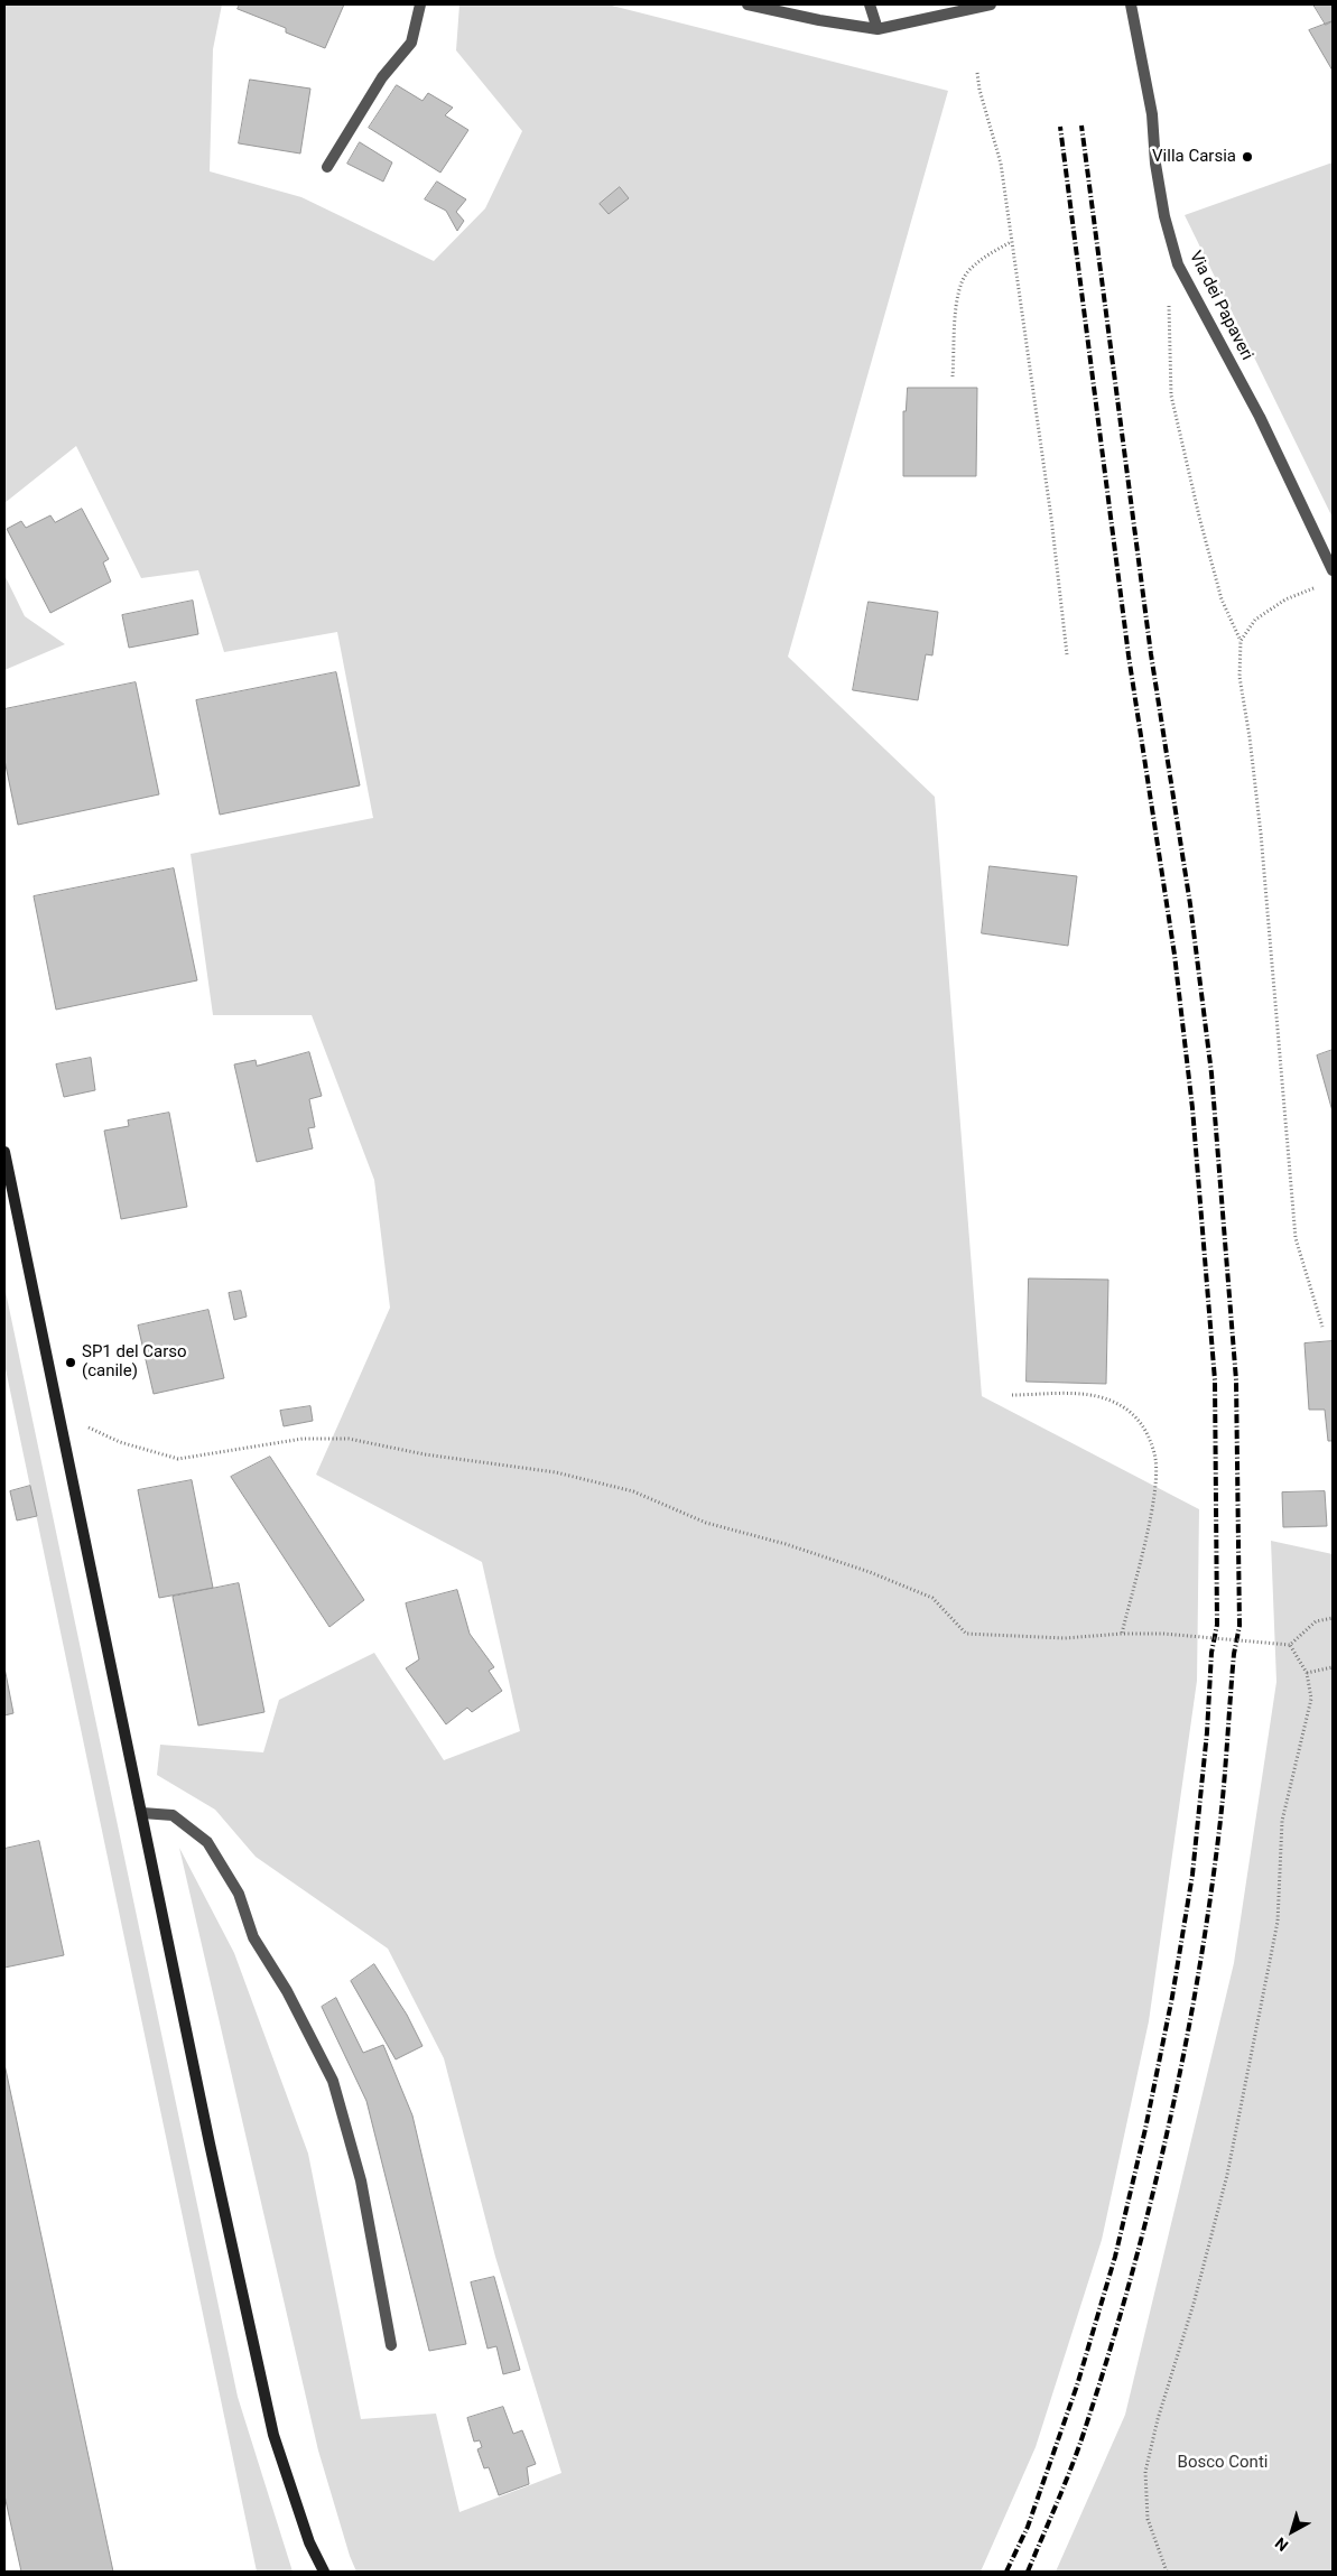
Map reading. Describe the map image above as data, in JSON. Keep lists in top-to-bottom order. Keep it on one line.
{"streets":{"street":["Via dei Papaveri"]},"parks":["Bosco Conti"],"places":["Villa Carsia","SP1 del Carso (canile)"],"north":"bottom left"}
